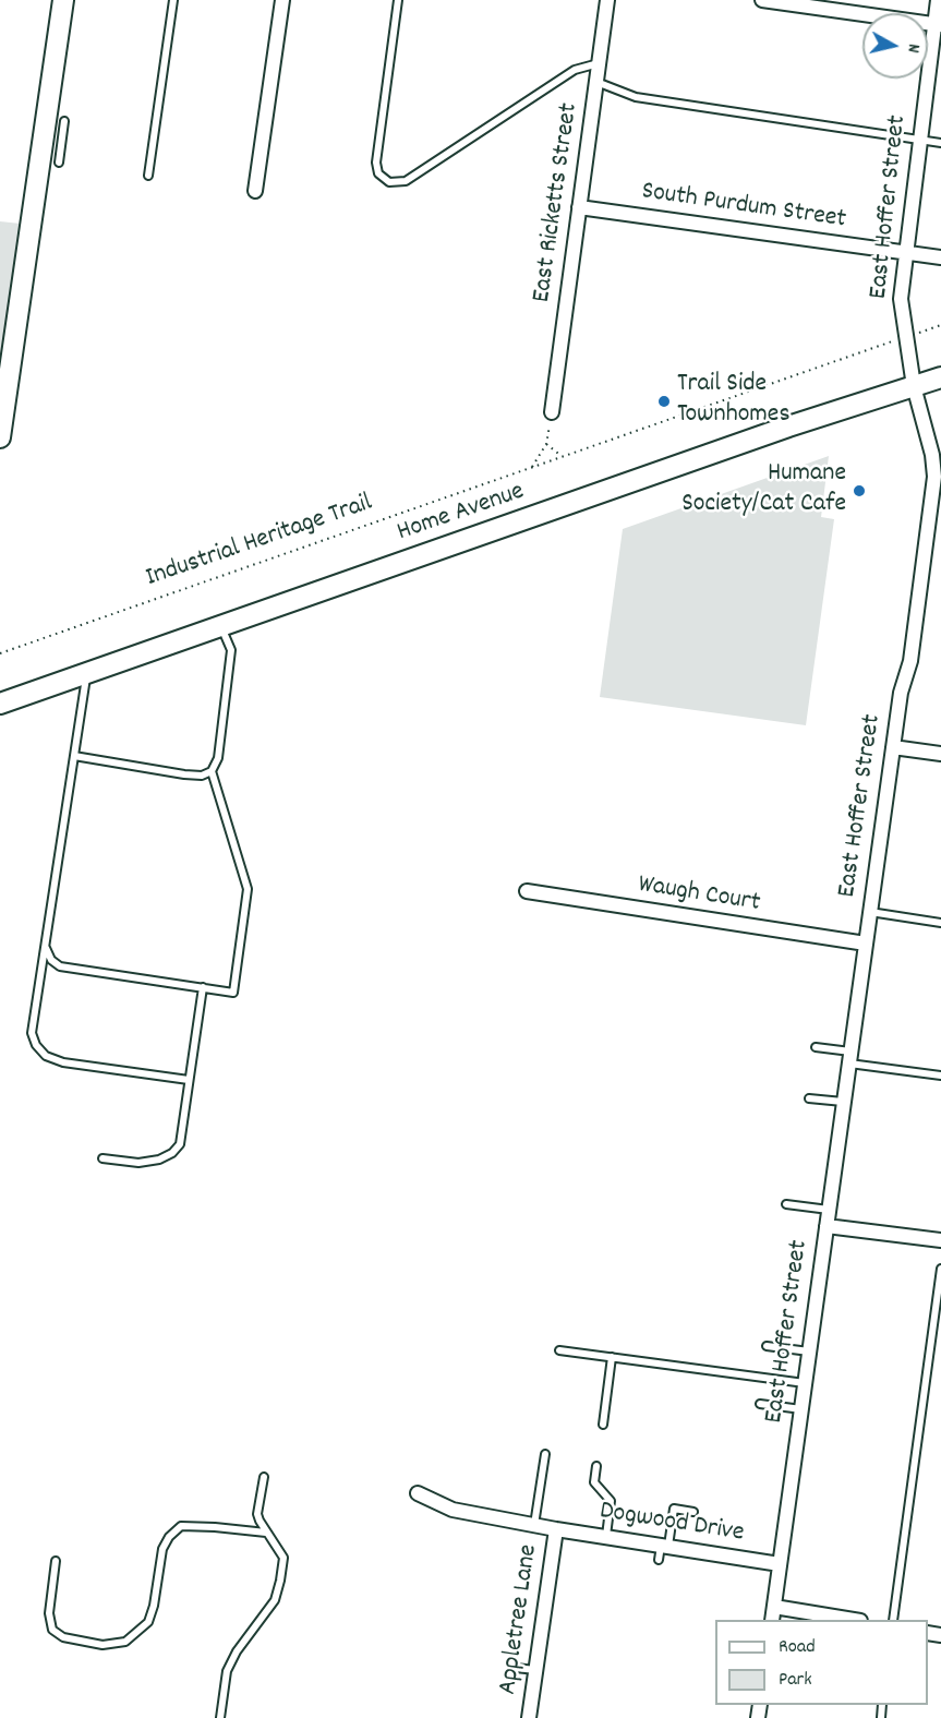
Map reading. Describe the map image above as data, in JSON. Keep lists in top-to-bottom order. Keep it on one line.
{"streets":{"main road":["Home Avenue"],"street":["East Ricketts Street","South Purdum Street","East Hoffer Street","Waugh Court","Dogwood Drive","Appletree Lane"],"path":["Industrial Heritage Trail"]},"crossings":[["East Ricketts Street","South Purdum Street"],["South Purdum Street","East Hoffer Street"],["East Hoffer Street","Home Avenue"],["East Hoffer Street","Industrial Heritage Trail"],["East Hoffer Street","Waugh Court"],["East Hoffer Street","Dogwood Drive"],["Dogwood Drive","Appletree Lane"]],"places":["Trail Side Townhomes","Humane Society/Cat Cafe"],"legend":["Road","Park"],"north":"right"}
